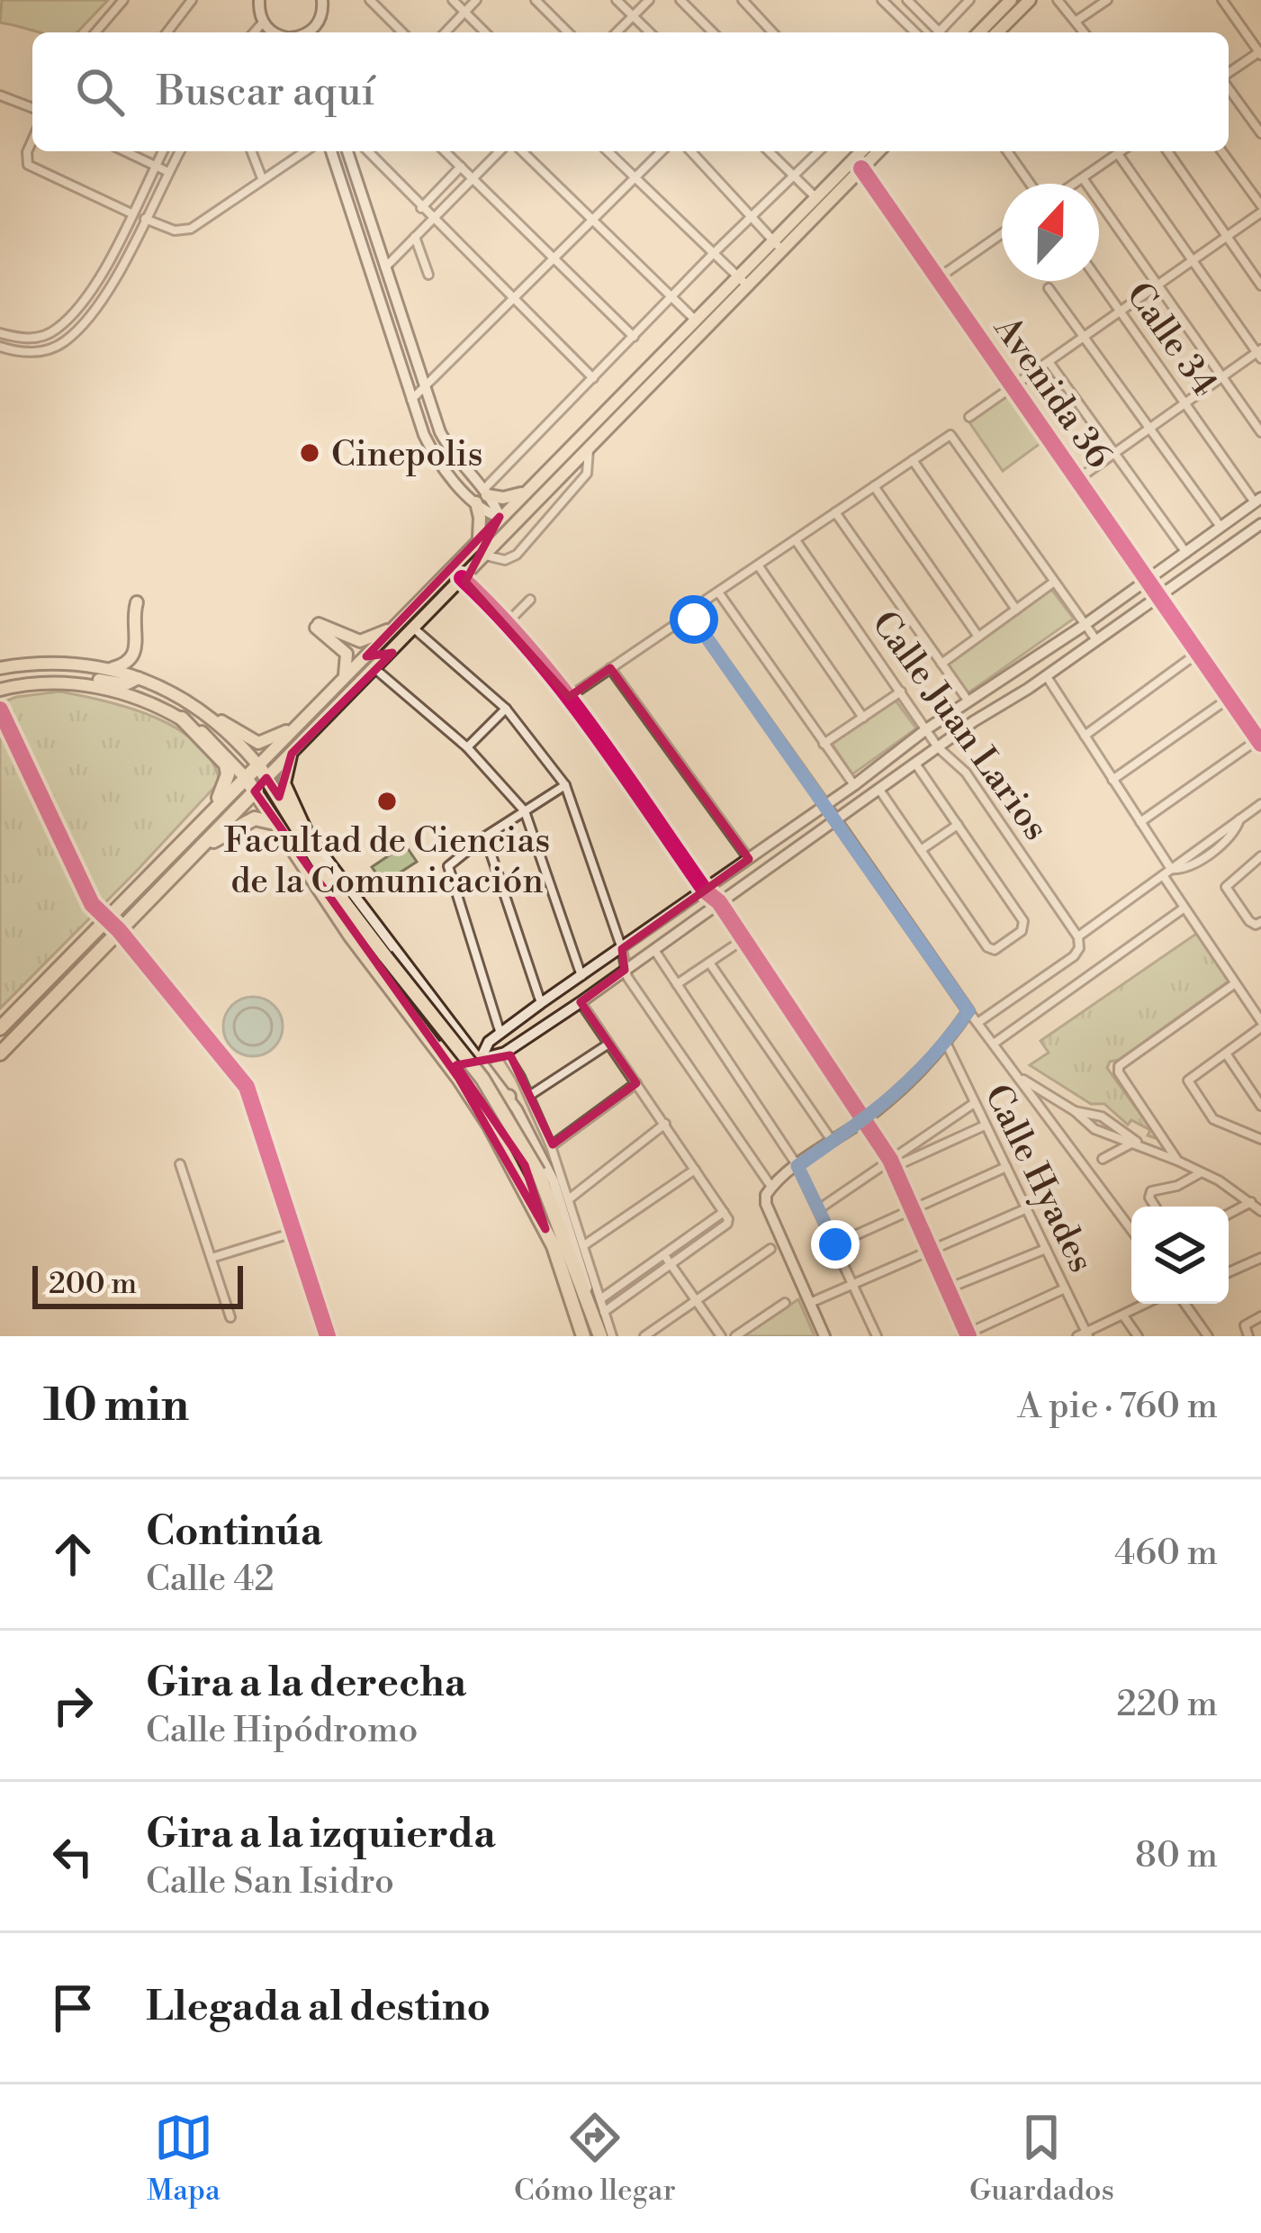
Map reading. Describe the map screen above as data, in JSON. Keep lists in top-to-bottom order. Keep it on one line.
{"streets":{"street":["Calle 34","Avenida 36","Calle Juan Larios","Calle Hyades"]},"places":["Cinepolis","Facultad de Ciencias de la Comunicación"],"scale_bar":"200 m","north":"top","page":{"search":"Buscar aquí","scale":"200 m","heading":["10 min","A pie · 760 m"],"list":[["Continúa","Calle 42","460 m"],["Gira a la derecha","Calle Hipódromo","220 m"],["Gira a la izquierda","Calle San Isidro","80 m"],"Llegada al destino"],"nav":["Mapa","Cómo llegar","Guardados"]}}
